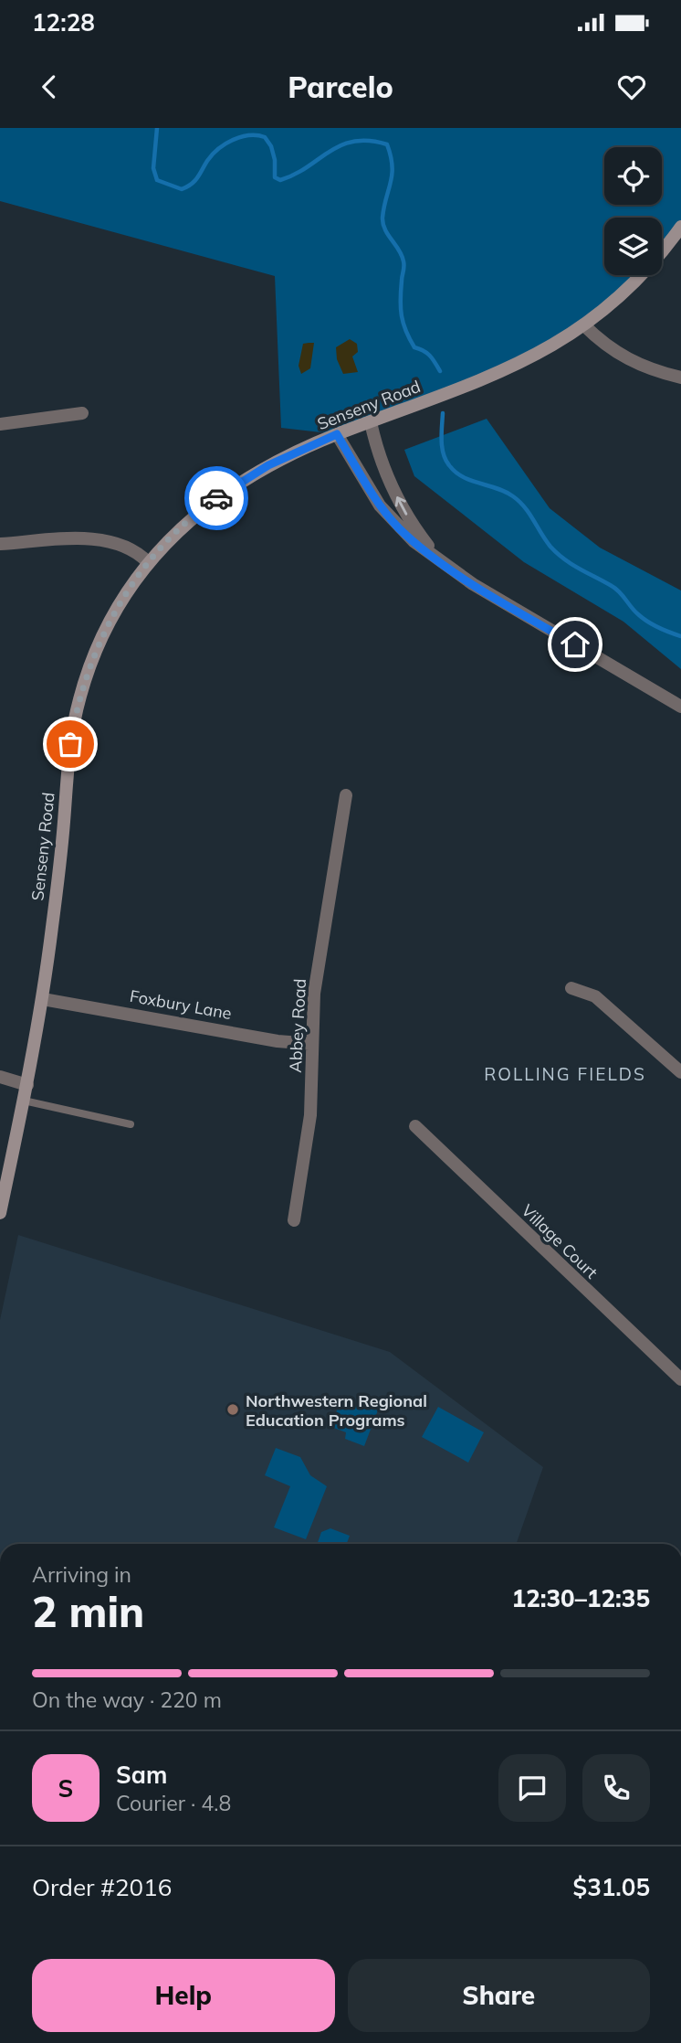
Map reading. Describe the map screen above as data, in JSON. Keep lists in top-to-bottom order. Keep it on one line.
{"streets":{"main road":["Senseny Road"],"street":["Foxbury Lane","Abbey Road","Village Court"]},"crossings":[["Senseny Road","Foxbury Lane"],["Foxbury Lane","Abbey Road"]],"districts":["ROLLING FIELDS"],"places":["Northwestern Regional Education Programs"],"page":{"status":"12:28","header":"Parcelo","heading":["2 min","Arriving in","12:30–12:35"],"panel":["Sam","Courier · 4.8","Order #2016","$31.05"],"bar":"On the way · 220 m","round":"S","buttons":["Help","Share"]}}
